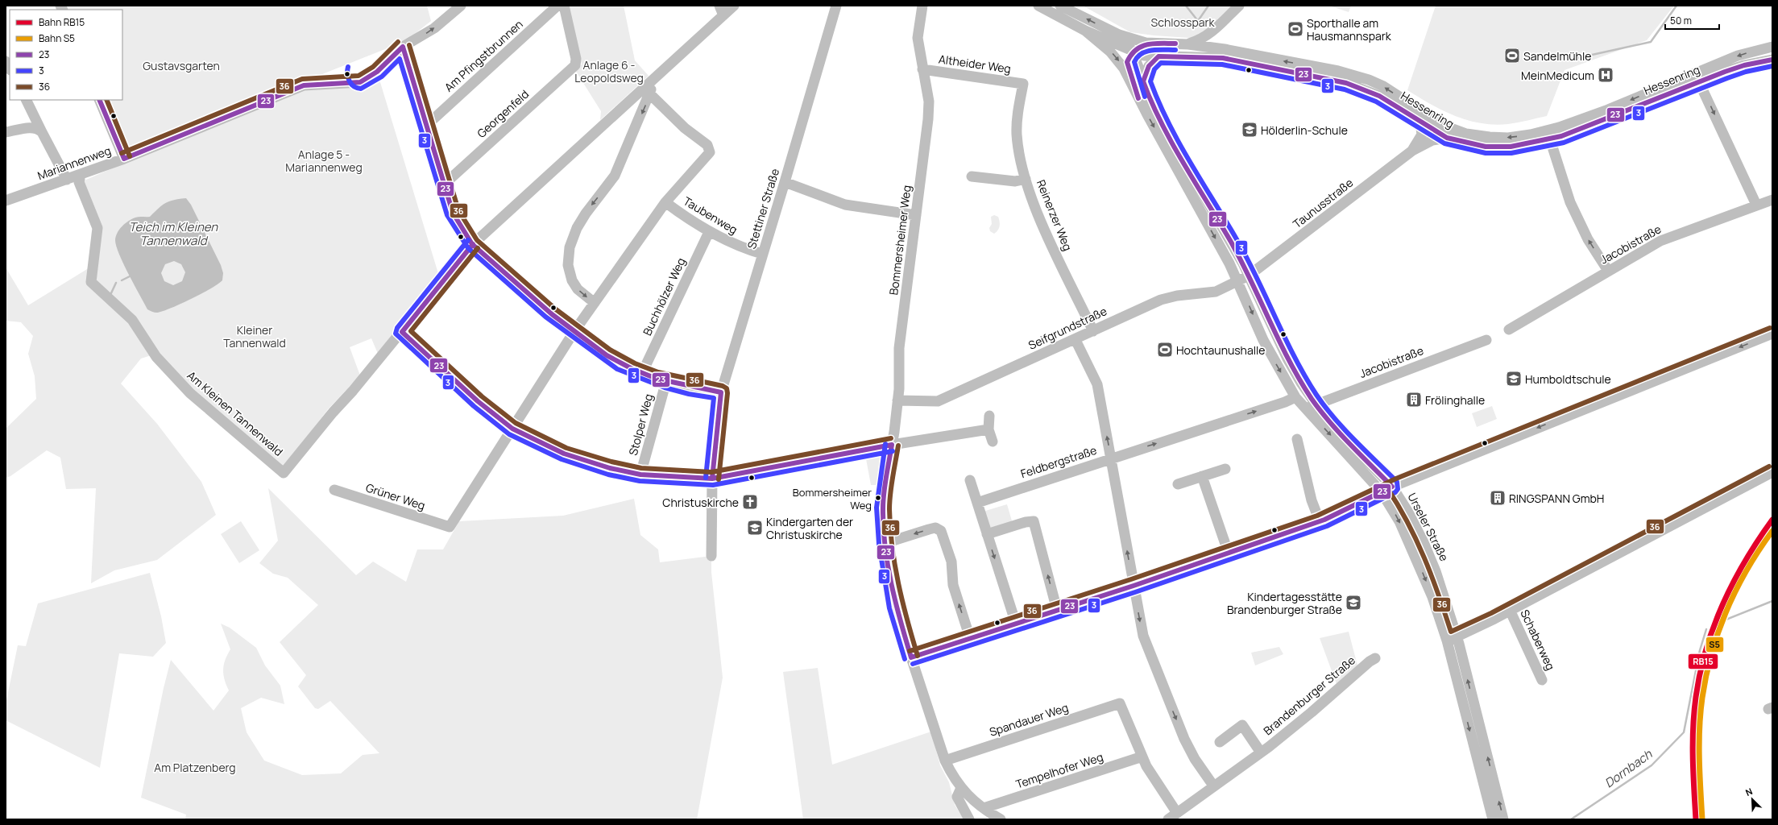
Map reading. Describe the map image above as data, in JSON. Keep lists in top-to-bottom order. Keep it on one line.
{"streets":{"street":["Am Pfingstbrunnen","Altheider Weg","Hessenring","Georgenfeld","Mariannenweg","Taunusstraße","Stettiner Straße","Taubenweg","Reinerzer Weg","Bommersheimer Weg","Jacobistraße","Buchhölzer Weg","Seifgrundstraße","Am Kleinen Tannenwald","Stolper Weg","Feldbergstraße","Grüner Weg","Urseler Straße","Schaberweg","Brandenburger Straße","Spandauer Weg","Tempelhofer Weg"]},"crossings":[["Altheider Weg","Reinerzer Weg"],["Altheider Weg","Bommersheimer Weg"],["Hessenring","Taunusstraße"],["Hessenring","Urseler Straße"],["Mariannenweg","Am Kleinen Tannenwald"],["Taunusstraße","Seifgrundstraße"],["Taunusstraße","Urseler Straße"],["Stettiner Straße","Taubenweg"],["Taubenweg","Buchhölzer Weg"],["Reinerzer Weg","Seifgrundstraße"],["Bommersheimer Weg","Seifgrundstraße"],["Bommersheimer Weg","Spandauer Weg"],["Jacobistraße","Urseler Straße"],["Seifgrundstraße","Urseler Straße"],["Feldbergstraße","Urseler Straße"],["Urseler Straße","Schaberweg"],["Spandauer Weg","Tempelhofer Weg"]],"one_way":["Feldbergstraße"],"water":["Teich im Kleinen Tannenwald","Dornbach"],"parks":["Schlosspark","Anlage 6 - Leopoldsweg","Gustavsgarten","Anlage 5 - Mariannenweg","Kleiner Tannenwald","Am Platzenberg"],"places":{"sports":["Sporthalle am Hausmannspark","Sandelmühle","Hochtaunushalle"],"hospital":["MeinMedicum"],"school or university":["Hölderlin-Schule","Humboldtschule","Kindergarten der Christuskirche","Kindertagesstätte Brandenburger Straße"],"building":["Frölinghalle","RINGSPANN GmbH"],"other":["Bommersheimer Weg"],"church":["Christuskirche"]},"lines":["transit line 36","transit line 23","transit line 3","rail line RB15","rail line S5"],"legend":["Bahn RB15","Bahn S5","23","3","36"],"scale_bar":"50 m","north":"top left"}
